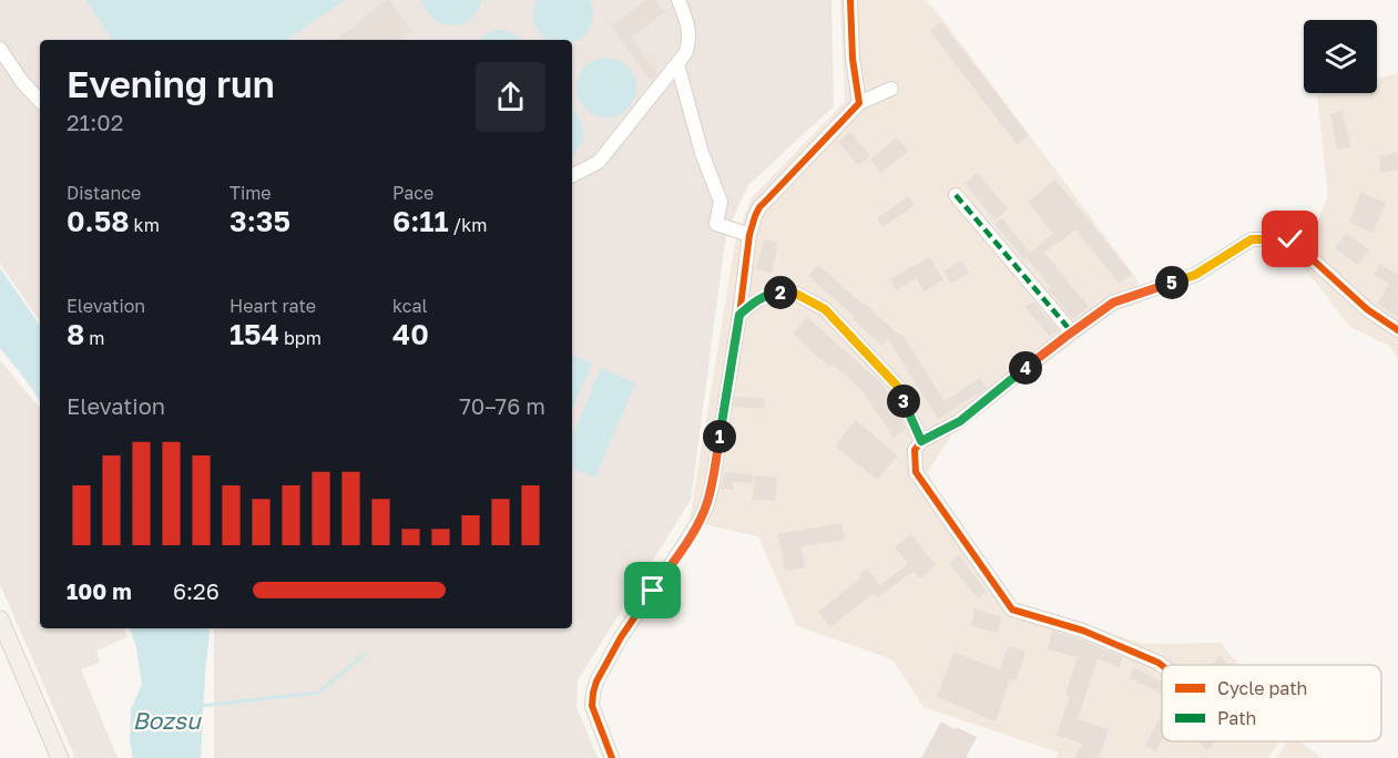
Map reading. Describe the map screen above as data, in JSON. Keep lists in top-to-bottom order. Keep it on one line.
{"water":["Bozsu"],"legend":["Cycle path","Path"],"page":{"heading":["Evening run","21:02"],"stats":[["Distance","0.58 km"],["Time","3:35"],["Pace","6:11 /km"],["Elevation","8 m"],["Heart rate","154 bpm"],["kcal","40"]],"pins":["5","2","4","3","1"],"chart":["Elevation","70–76 m"],"list":[{"name":"100 m","note":"6:26"}]}}
